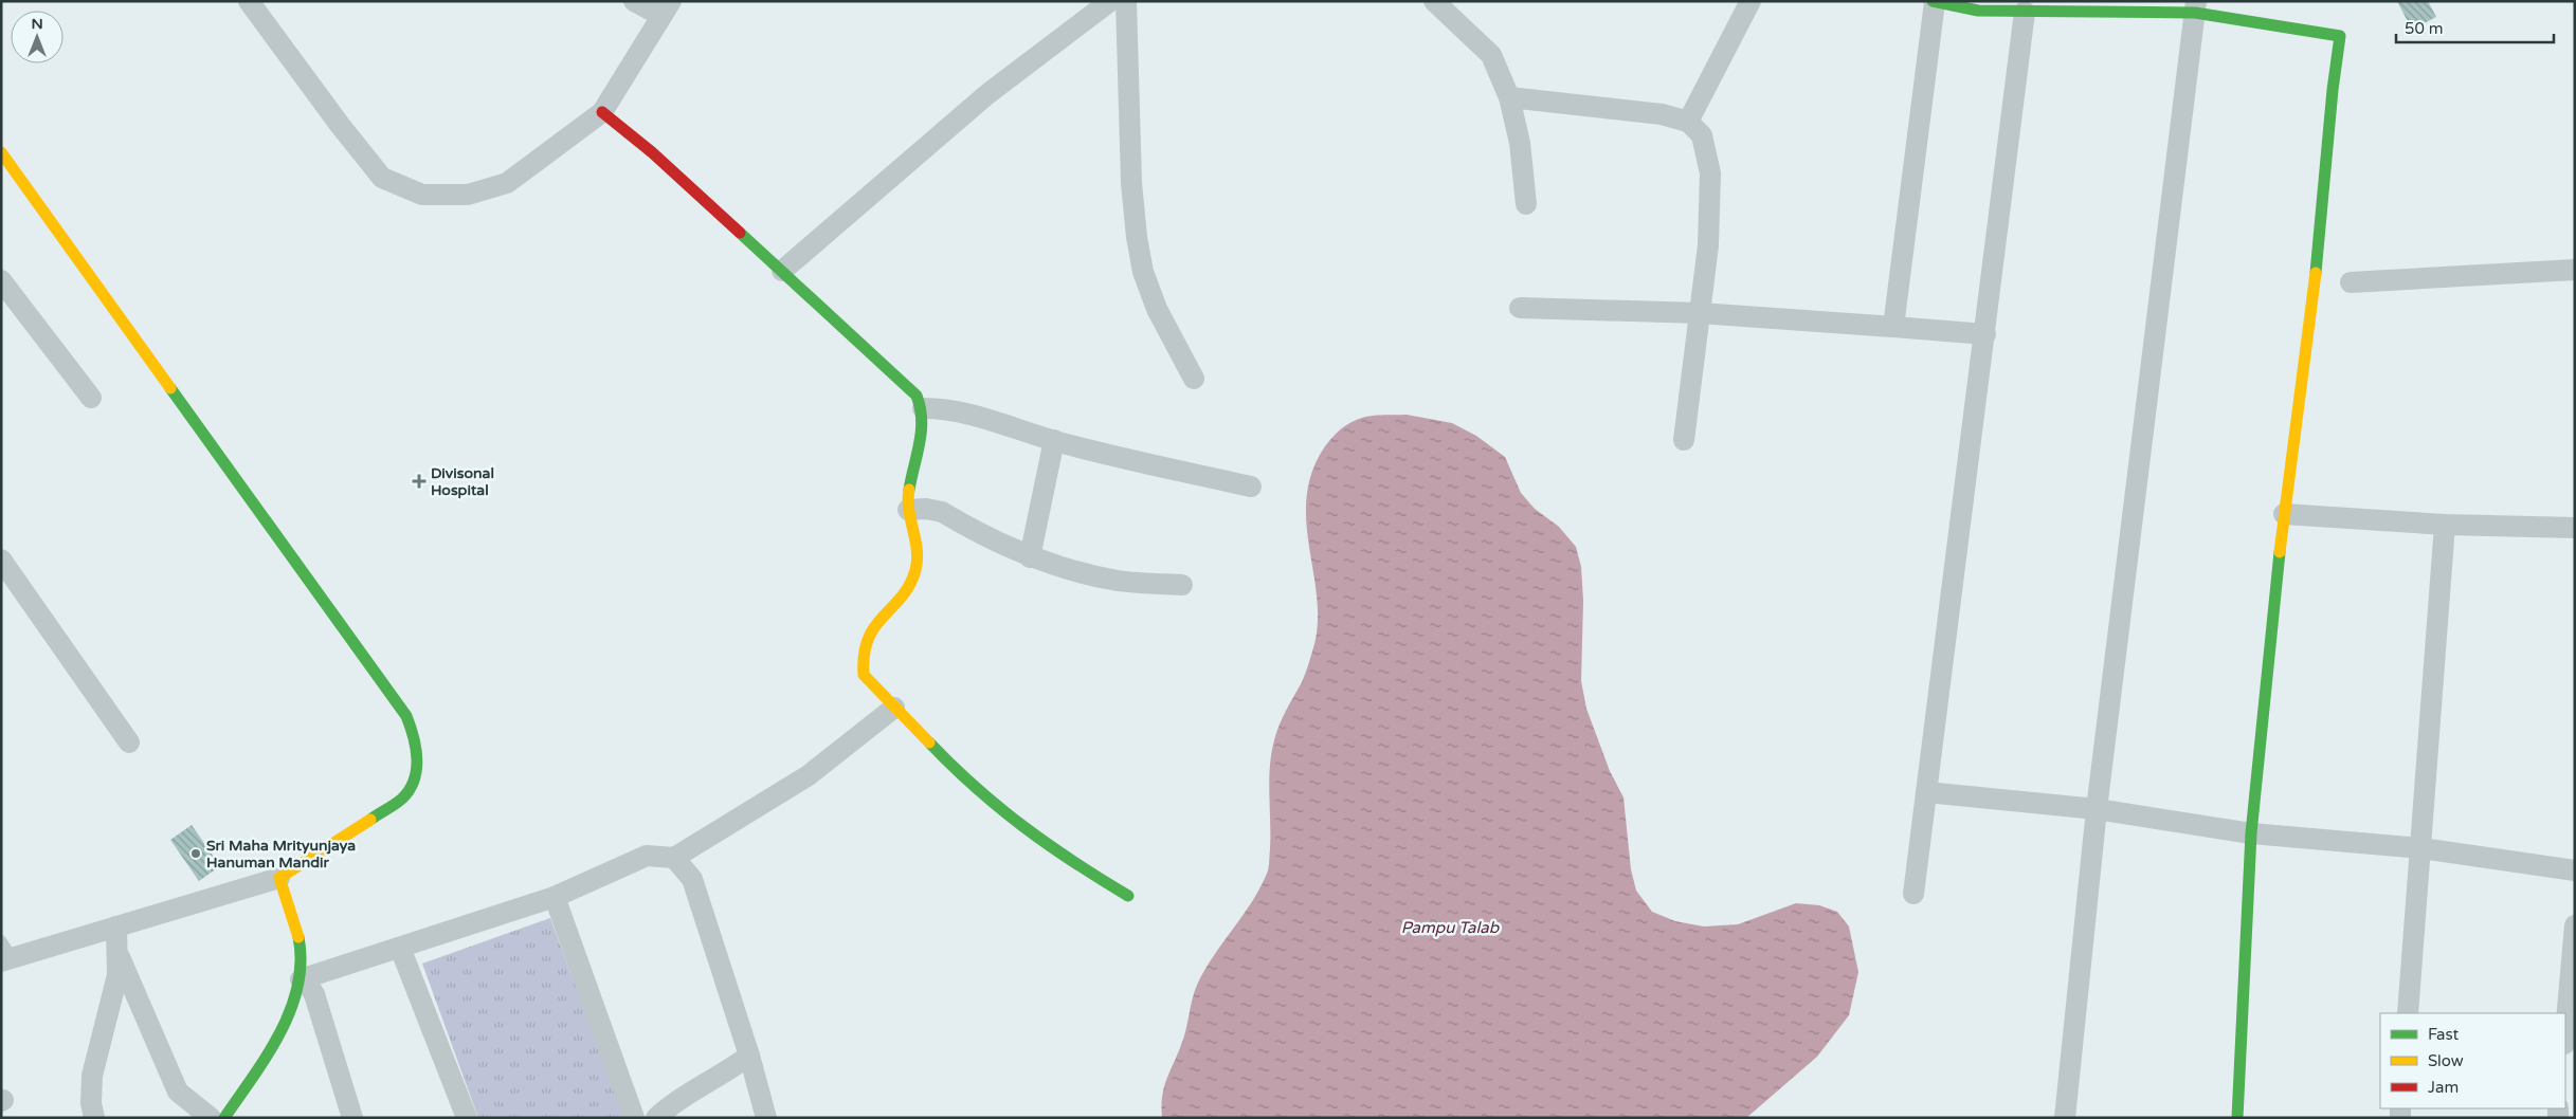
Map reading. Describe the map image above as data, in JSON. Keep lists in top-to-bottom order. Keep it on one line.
{"water":["Pampu Talab"],"places":{"health":["Divisonal Hospital"],"other":["Sri Maha Mrityunjaya Hanuman Mandir"]},"legend":["Fast","Slow","Jam"],"scale_bar":"50 m","north":"top"}
